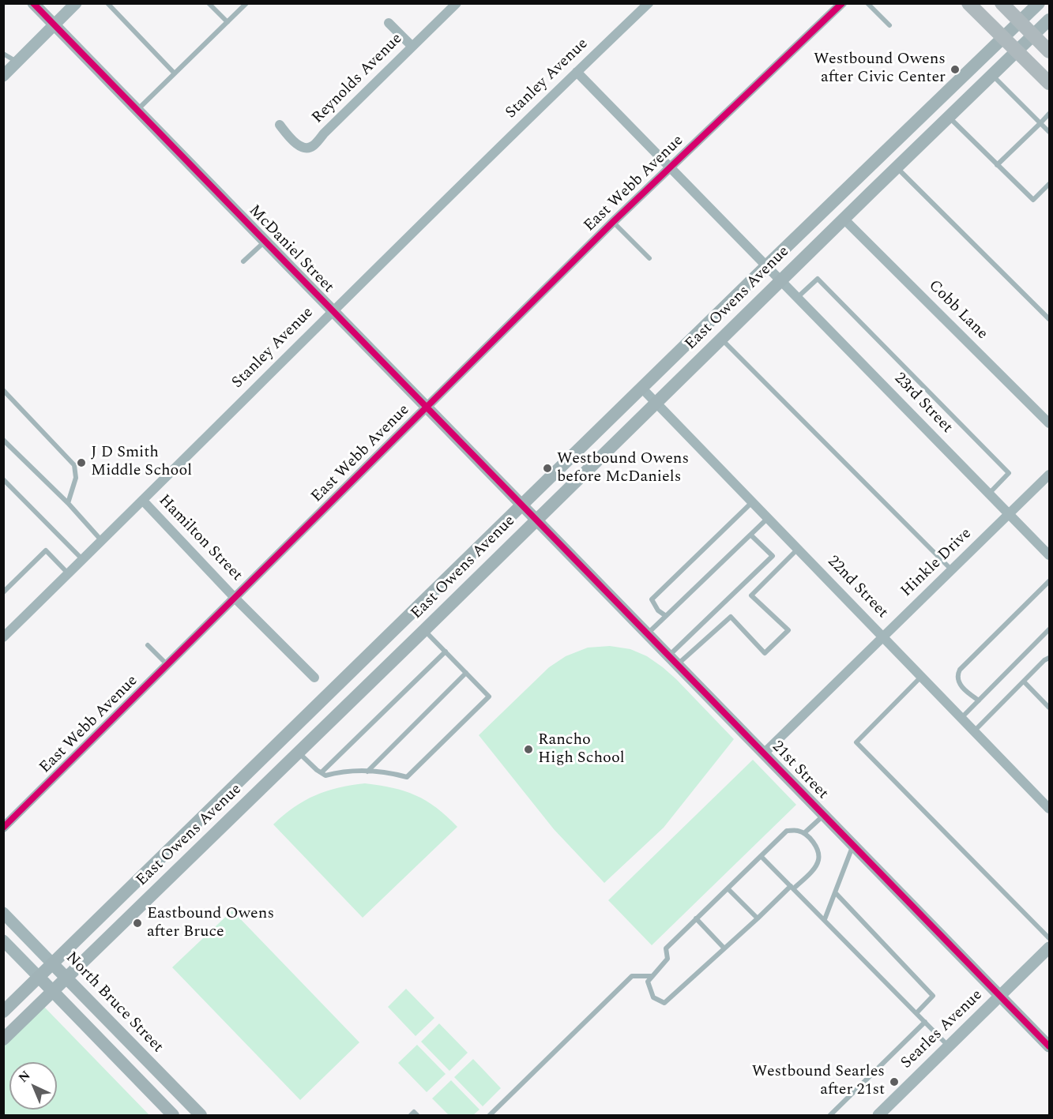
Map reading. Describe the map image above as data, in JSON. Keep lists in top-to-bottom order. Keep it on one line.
{"streets":{"main road":["East Owens Avenue","North Bruce Street"],"street":["Reynolds Avenue","Stanley Avenue","East Webb Avenue","McDaniel Street","Cobb Lane","23rd Street","Hamilton Street","Hinkle Drive","22nd Street","21st Street","Searles Avenue"]},"crossings":[["Stanley Avenue","McDaniel Street"],["Stanley Avenue","23rd Street"],["Stanley Avenue","Hamilton Street"],["East Webb Avenue","McDaniel Street"],["East Webb Avenue","23rd Street"],["East Webb Avenue","Hamilton Street"],["McDaniel Street","East Owens Avenue"],["McDaniel Street","21st Street"],["East Owens Avenue","Cobb Lane"],["East Owens Avenue","23rd Street"],["East Owens Avenue","22nd Street"],["East Owens Avenue","21st Street"],["East Owens Avenue","North Bruce Street"],["23rd Street","Hinkle Drive"],["Hinkle Drive","22nd Street"],["Hinkle Drive","21st Street"],["21st Street","Searles Avenue"]],"places":["Westbound Owens after Civic Center","J D Smith Middle School","Westbound Owens before McDaniels","Rancho High School","Eastbound Owens after Bruce","Westbound Searles after 21st"],"north":"top left"}
